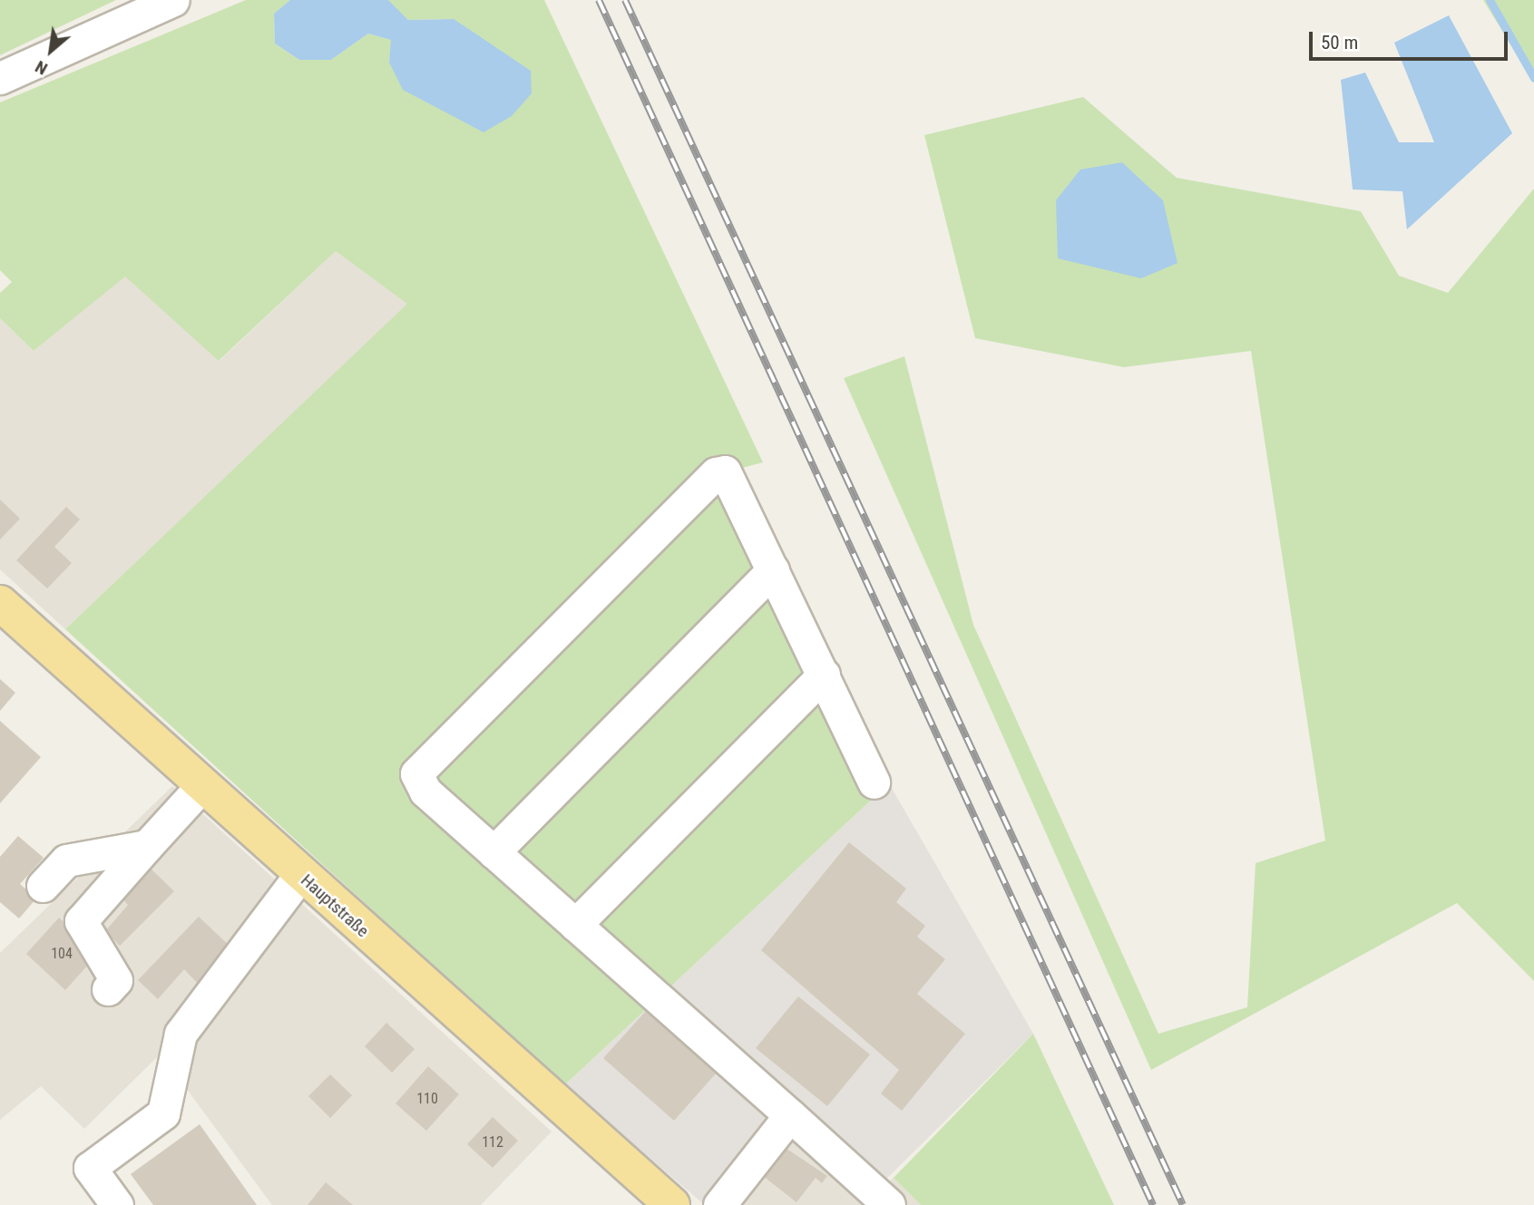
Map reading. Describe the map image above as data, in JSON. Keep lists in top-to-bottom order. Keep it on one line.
{"streets":{"main road":["Hauptstraße"]},"house_numbers":["104","110","112"],"scale_bar":"50 m","north":"bottom left"}
